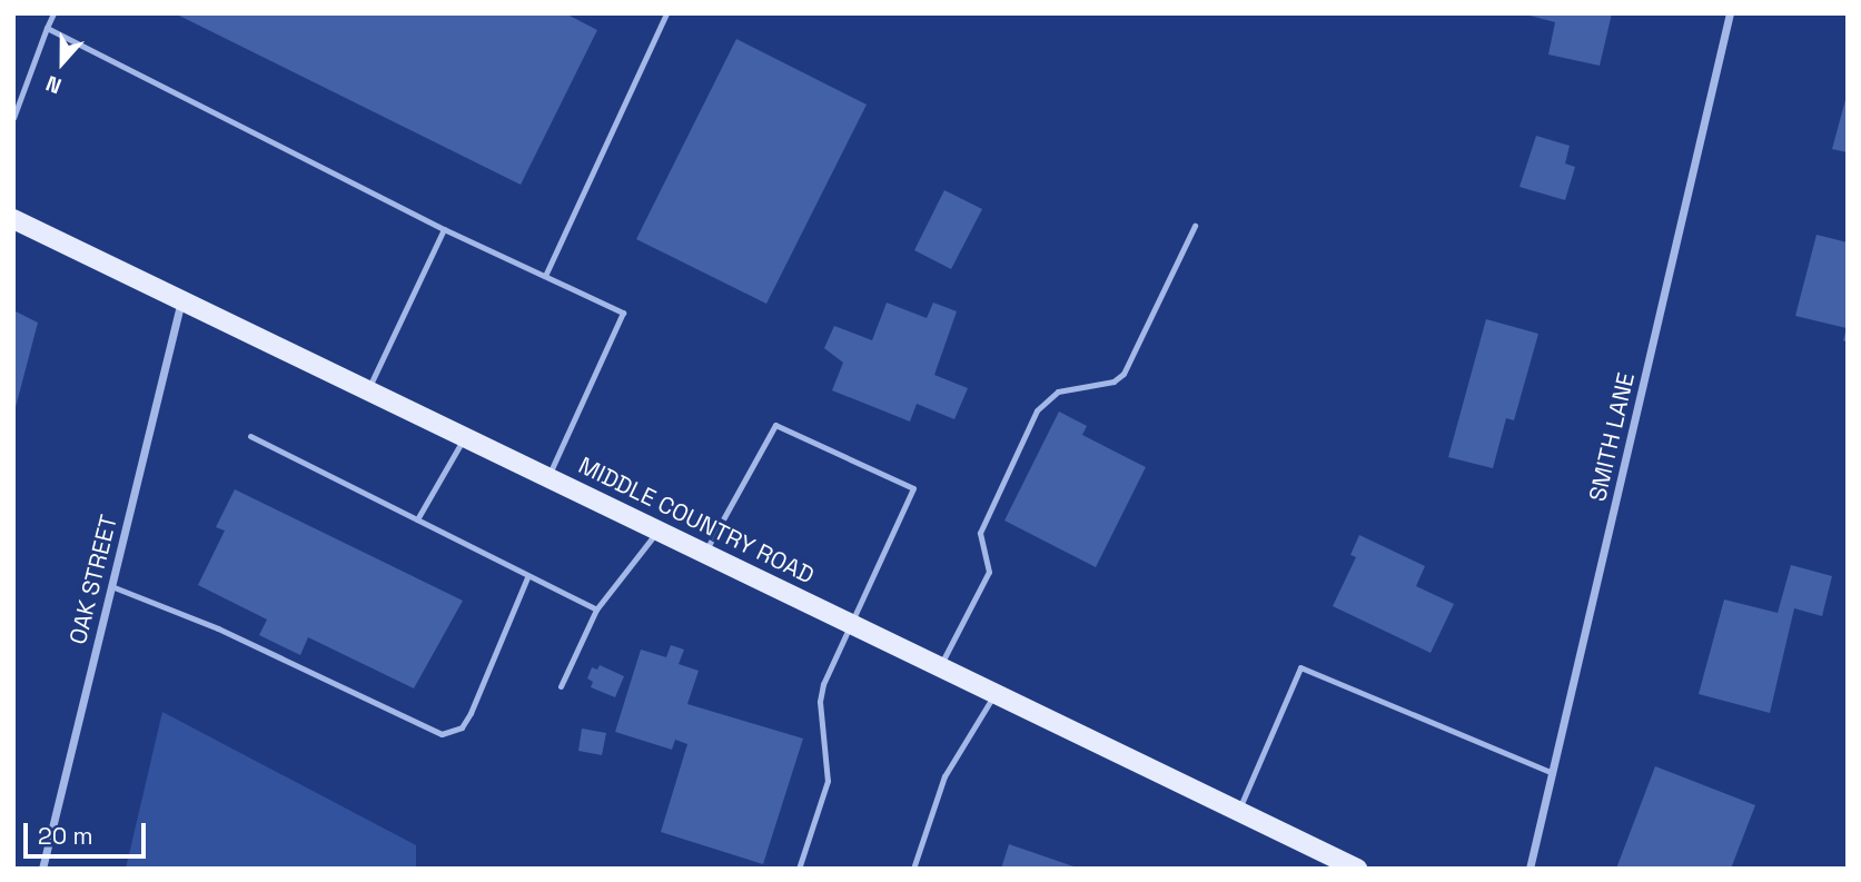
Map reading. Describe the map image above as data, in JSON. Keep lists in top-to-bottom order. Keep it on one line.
{"streets":{"main road":["MIDDLE COUNTRY ROAD"],"street":["SMITH LANE","OAK STREET"]},"crossings":[["MIDDLE COUNTRY ROAD","OAK STREET"]],"scale_bar":"20 m","north":"bottom"}
